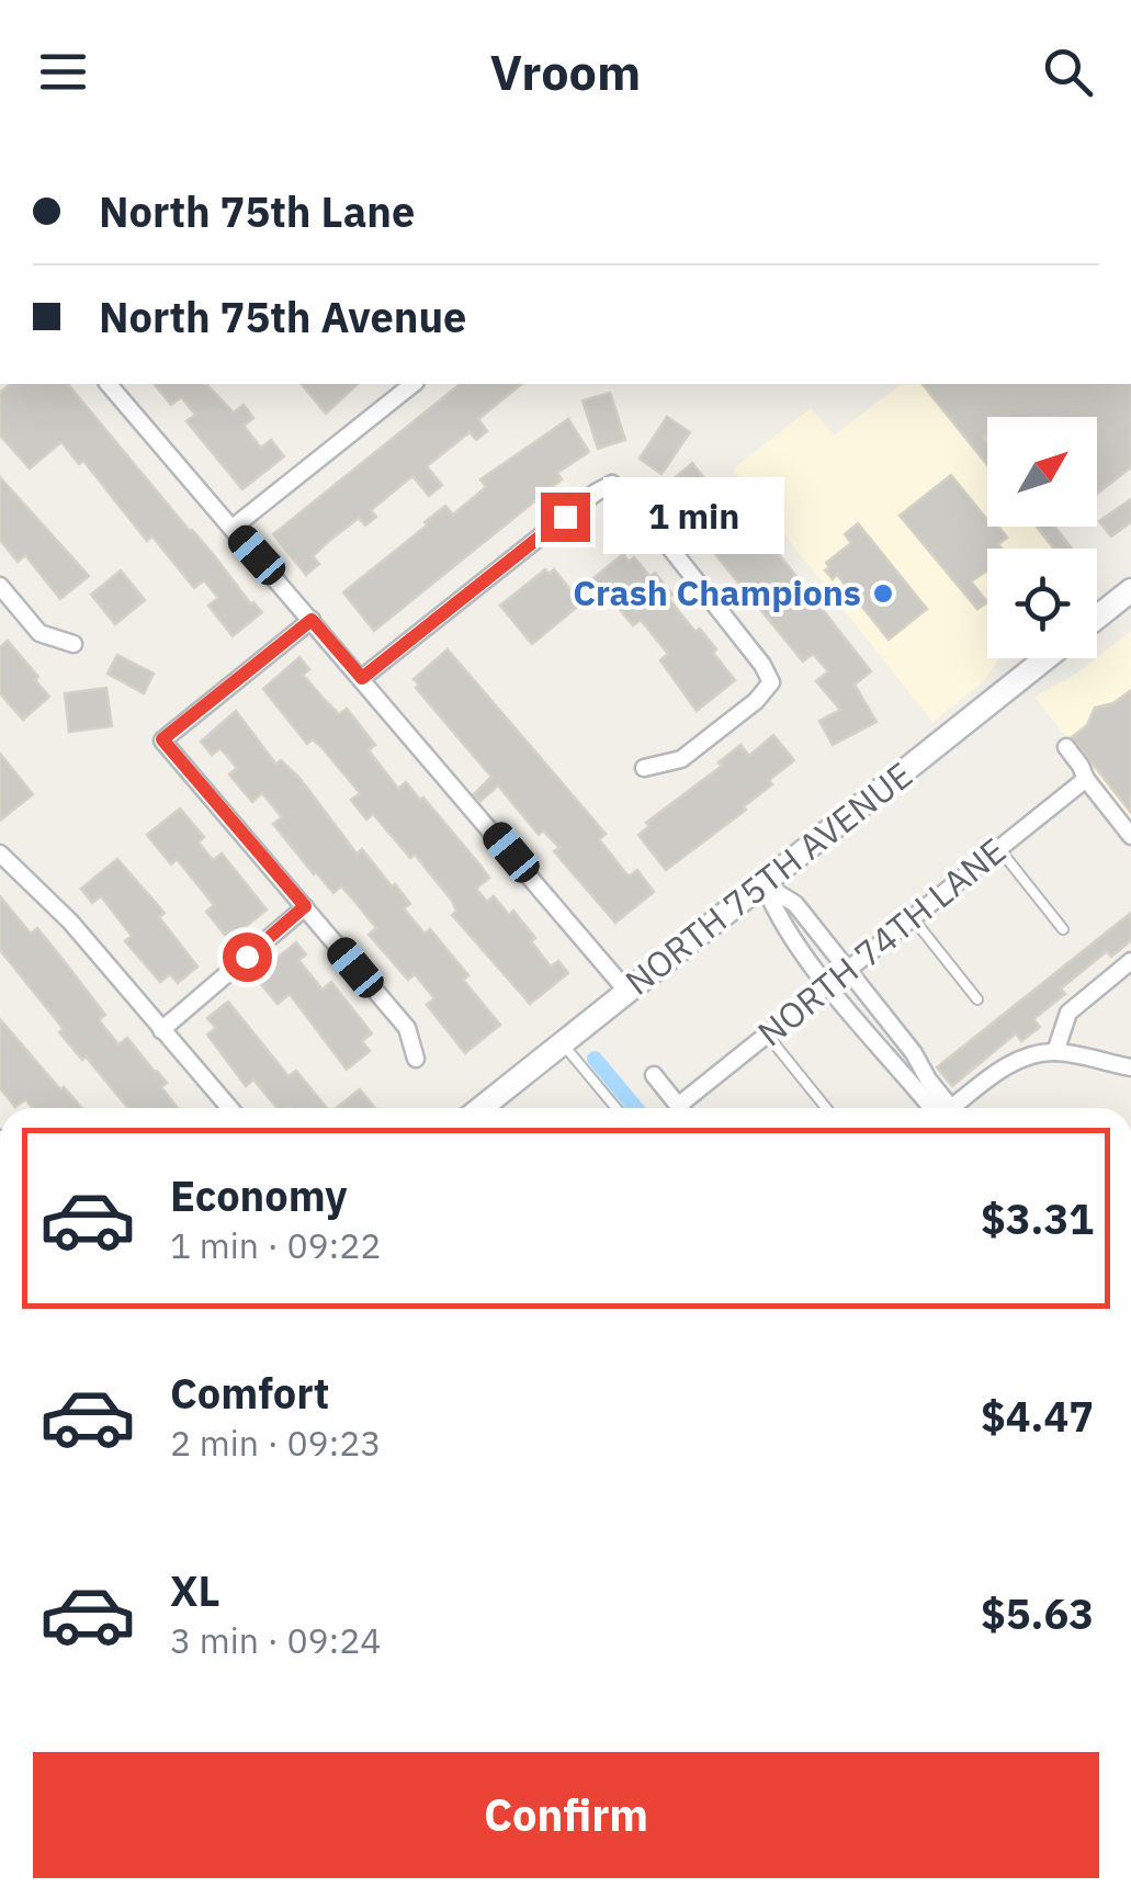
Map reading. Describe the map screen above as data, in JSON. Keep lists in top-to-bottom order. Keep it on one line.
{"streets":{"main road":["NORTH 75TH AVENUE"],"street":["NORTH 74TH LANE"]},"places":["Crash Champions"],"north":"top right","page":{"header":"Vroom","banner":["North 75th Lane","North 75th Avenue"],"bubble":"1 min","list":[{"name":"Economy","note":"1 min · 09:22","value":"$3.31"},{"name":"Comfort","note":"2 min · 09:23","value":"$4.47"},{"name":"XL","note":"3 min · 09:24","value":"$5.63"}],"buttons":"Confirm"}}
